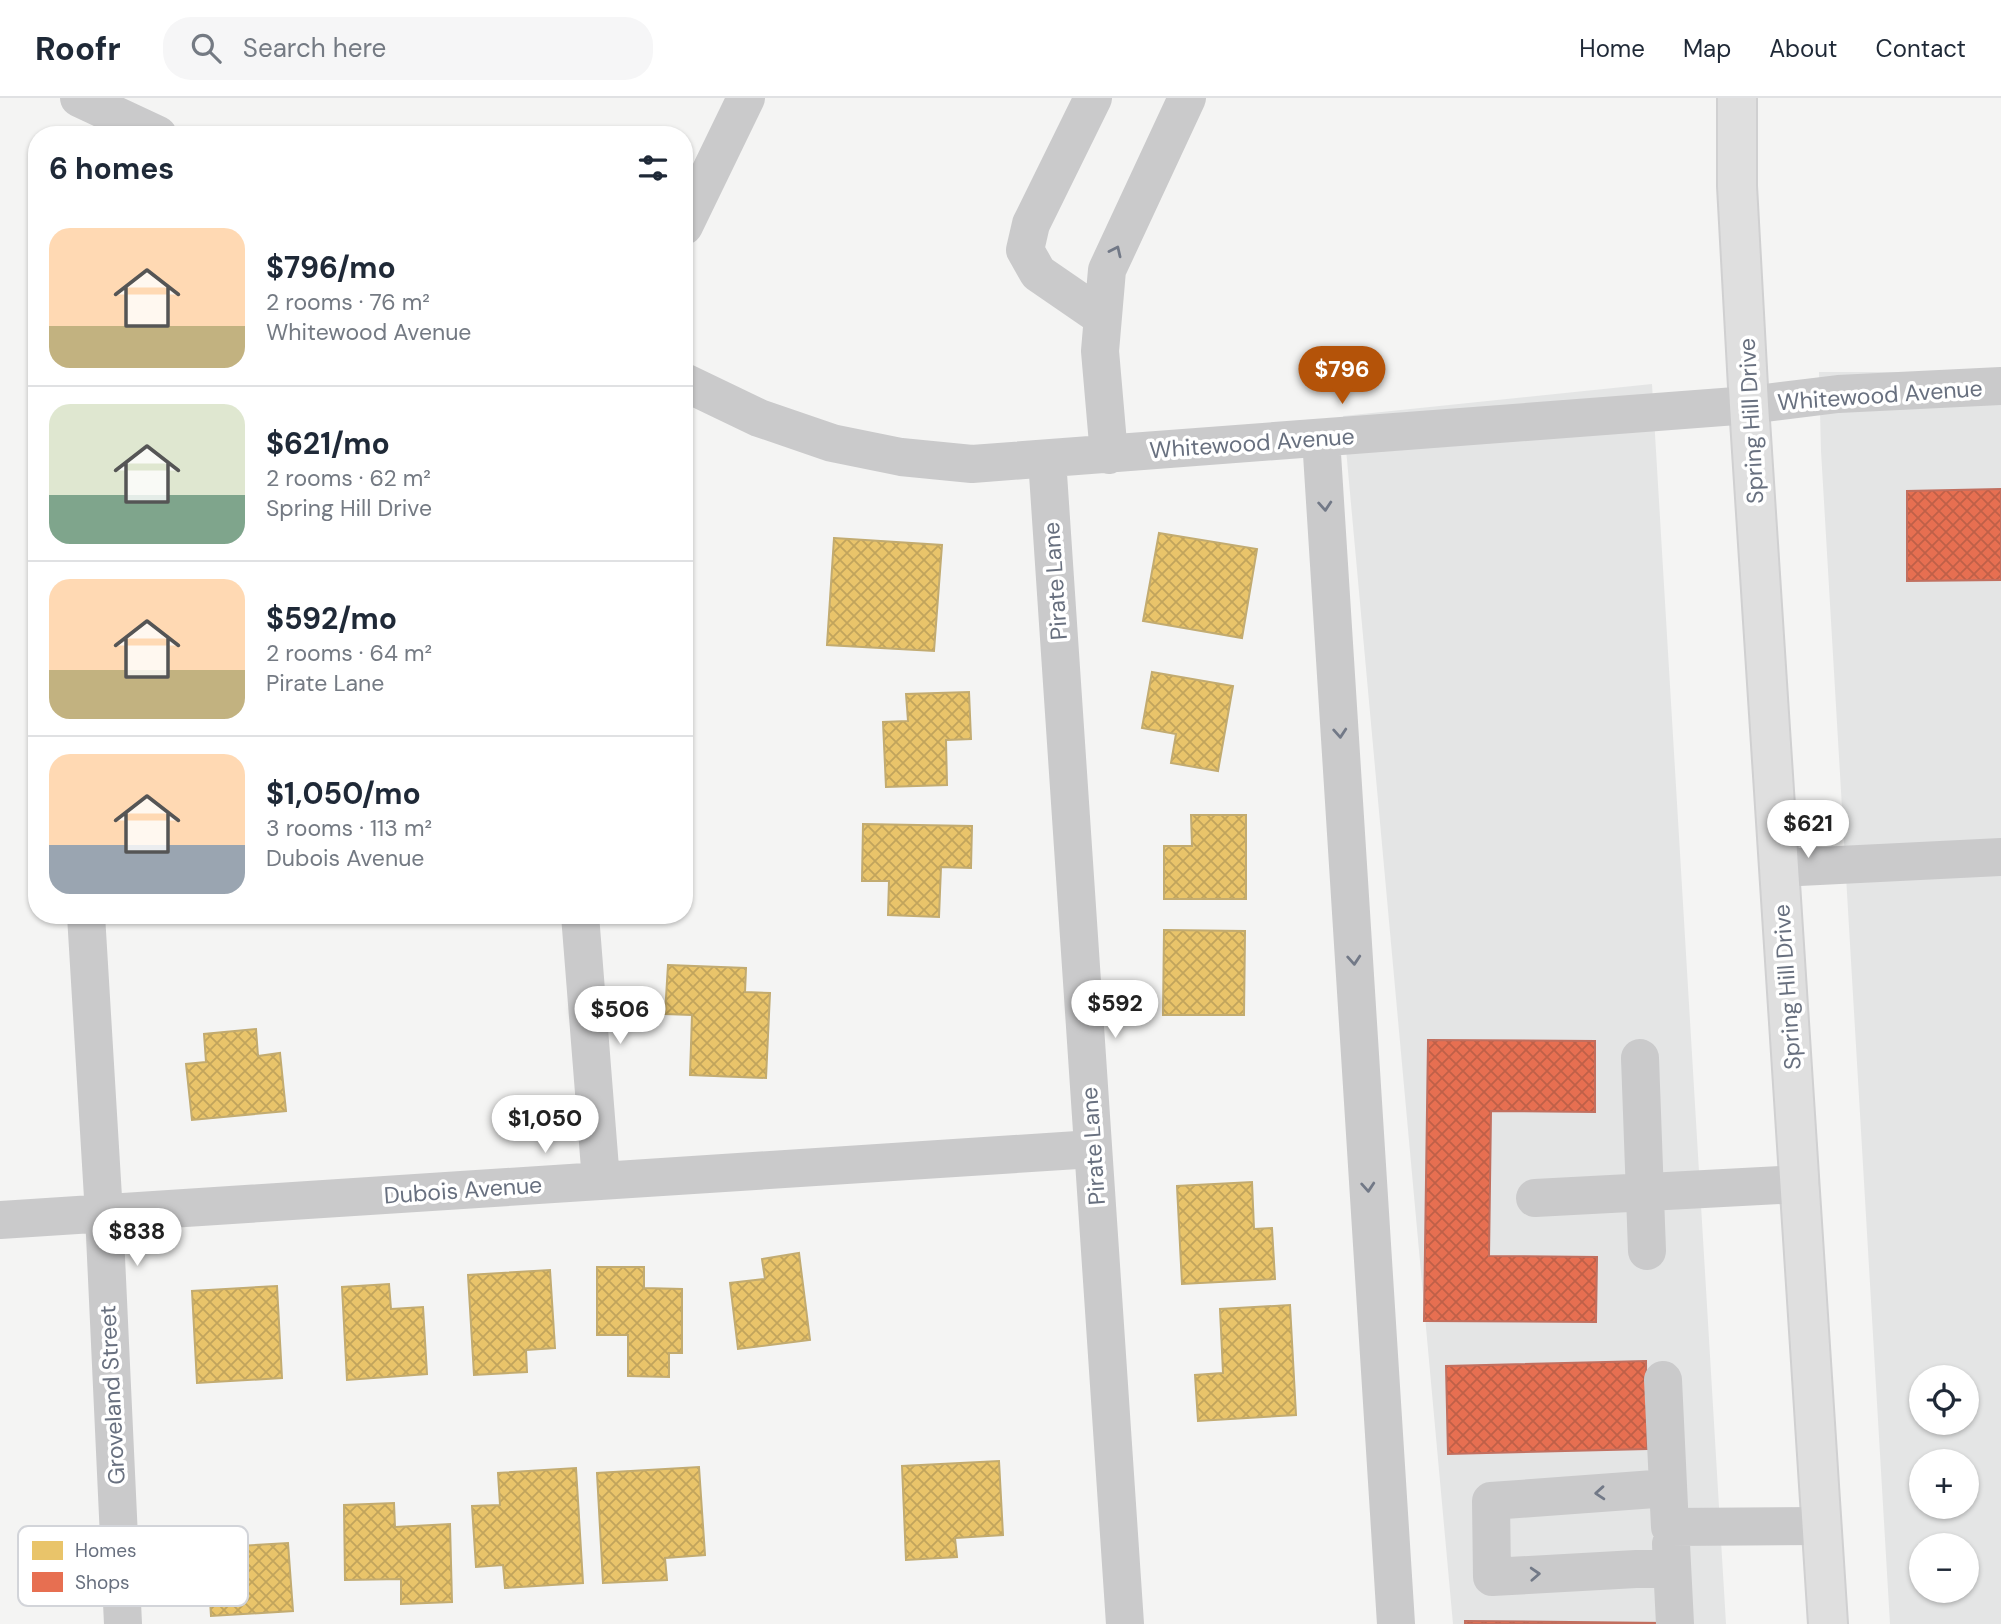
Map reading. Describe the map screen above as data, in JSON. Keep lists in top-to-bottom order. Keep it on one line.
{"streets":{"main road":["Spring Hill Drive"],"street":["Whitewood Avenue","Pirate Lane","Dubois Avenue","Groveland Street"]},"crossings":[["Whitewood Avenue","Spring Hill Drive"],["Whitewood Avenue","Pirate Lane"],["Pirate Lane","Dubois Avenue"],["Dubois Avenue","Groveland Street"]],"legend":["Homes","Shops"],"page":{"header":"Roofr","search":"Search here","nav":["Home","Map","About","Contact"],"heading":"6 homes","list":[{"name":"$796/mo","note":"2 rooms · 76 m² · Whitewood Avenue"},{"name":"$621/mo","note":"2 rooms · 62 m² · Spring Hill Drive"},{"name":"$592/mo","note":"2 rooms · 64 m² · Pirate Lane"},{"name":"$1,050/mo","note":"3 rooms · 113 m² · Dubois Avenue"}],"price":["$796","$621","$592","$506","$1,050","$838"],"map_buttons":["+","−"]}}
